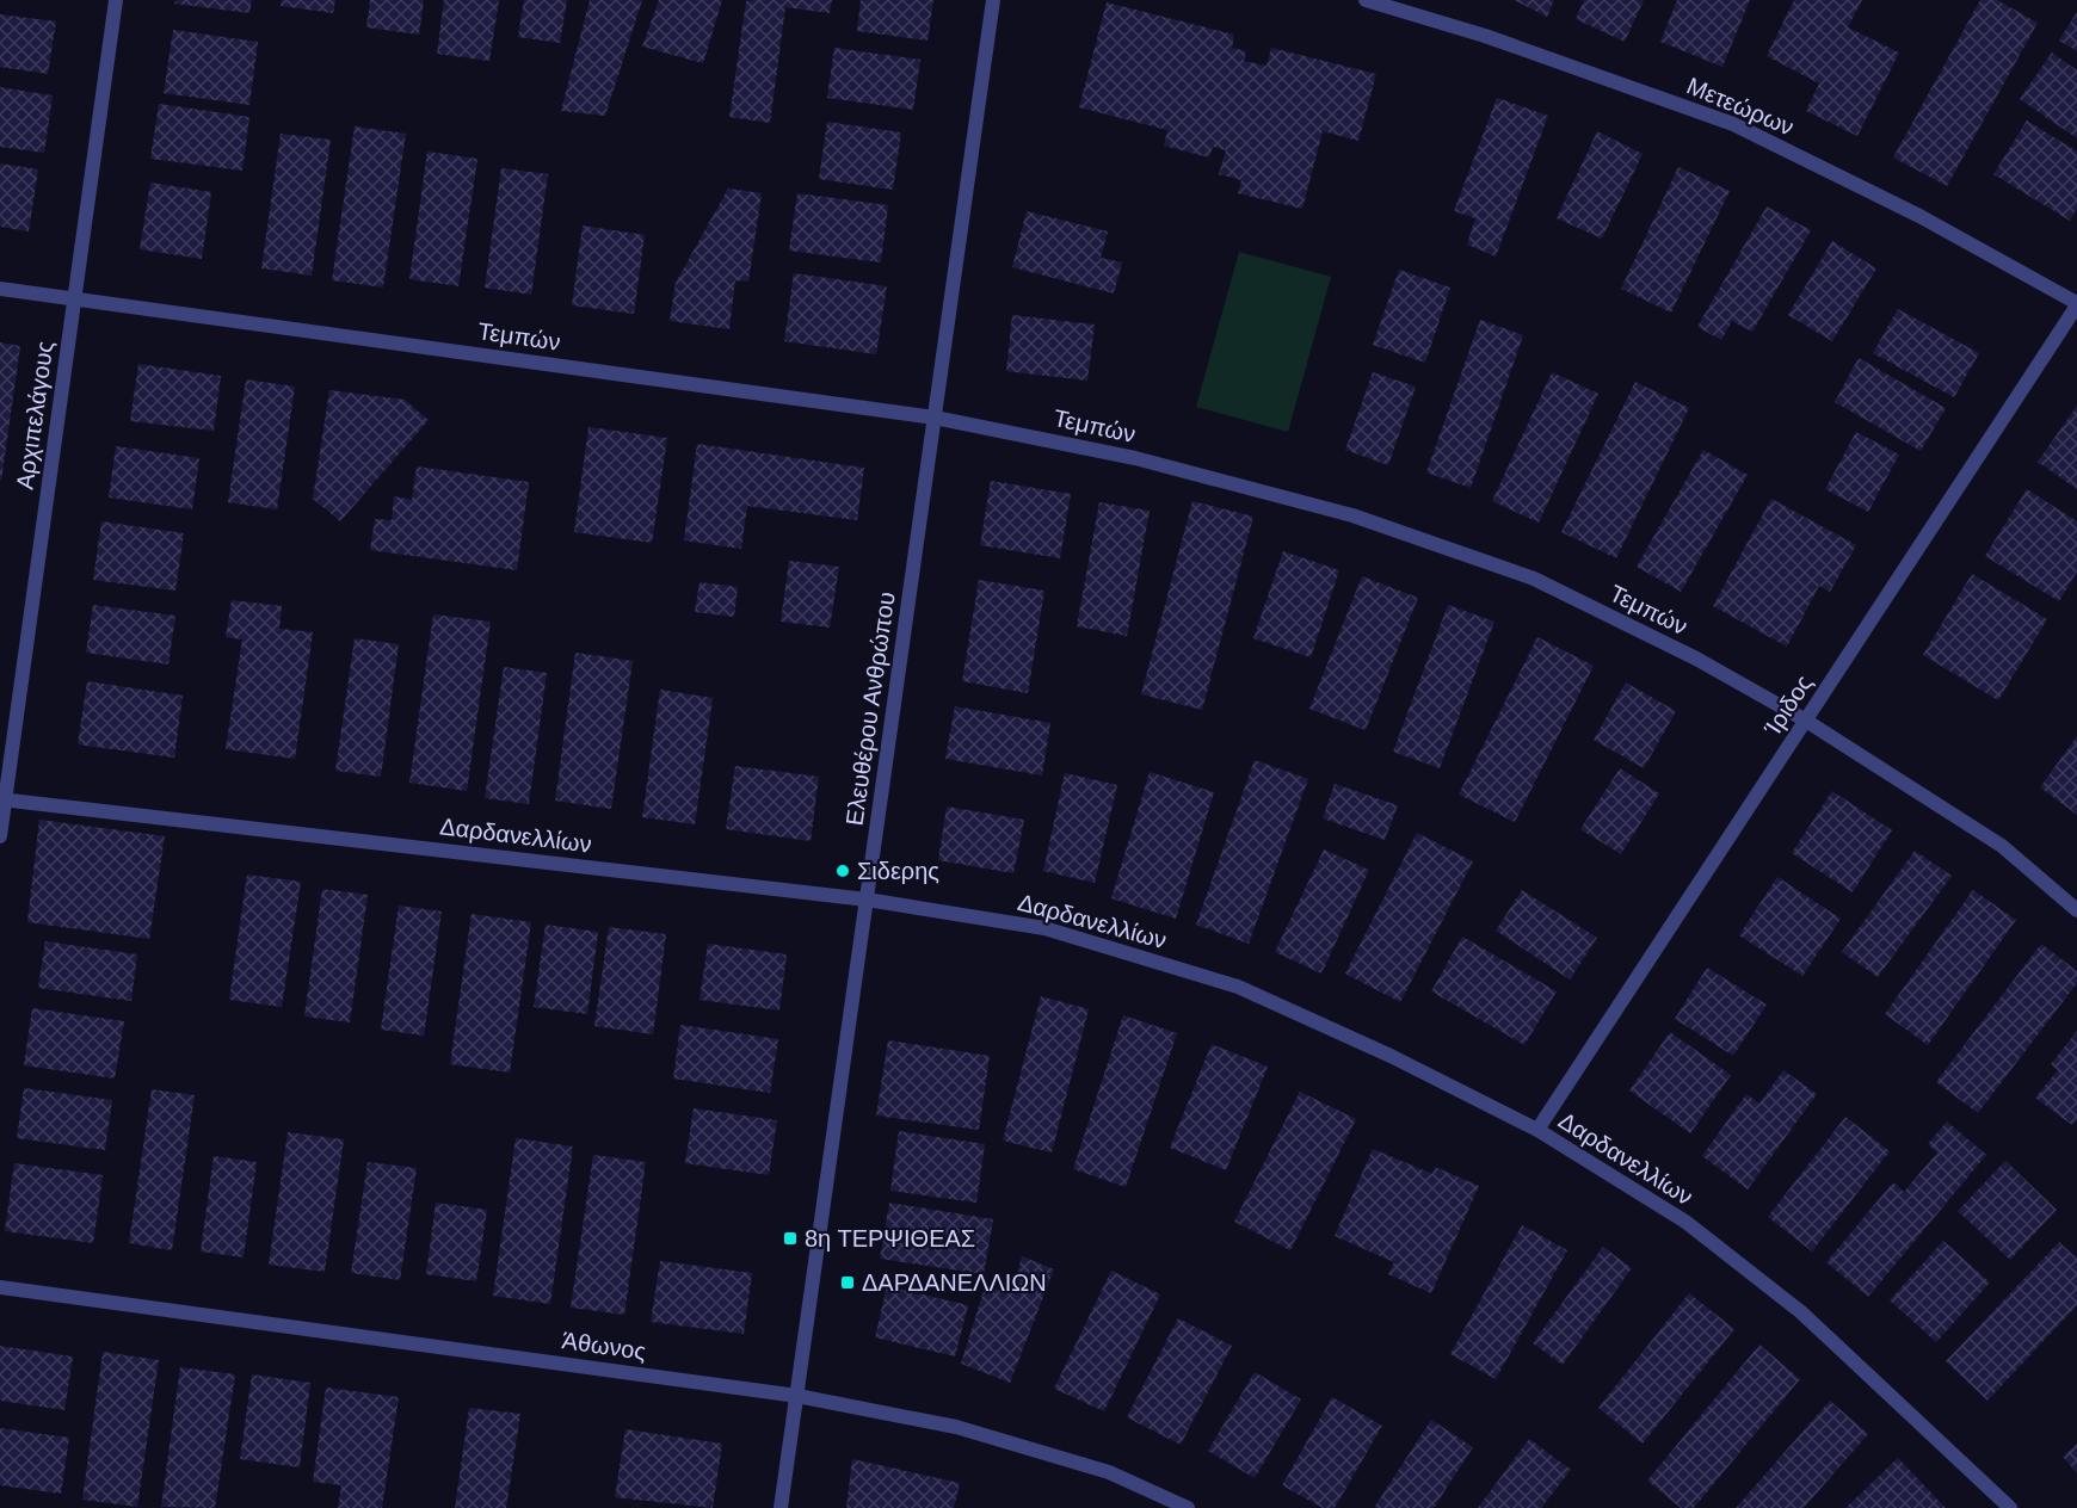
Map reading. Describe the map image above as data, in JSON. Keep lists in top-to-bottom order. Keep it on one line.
{"streets":{"street":["Μετεώρων","Τεμπών","Αρχιπελάγους","Ίριδος","Ελευθέρου Ανθρώπου","Δαρδανελλίων","Άθωνος"]},"crossings":[["Μετεώρων","Ίριδος"],["Τεμπών","Αρχιπελάγους"],["Τεμπών","Ίριδος"],["Τεμπών","Ελευθέρου Ανθρώπου"],["Αρχιπελάγους","Δαρδανελλίων"],["Ίριδος","Δαρδανελλίων"],["Ελευθέρου Ανθρώπου","Δαρδανελλίων"],["Ελευθέρου Ανθρώπου","Άθωνος"]],"places":{"other":["Σιδερης"],"transit":["8η ΤΕΡΨΙΘΕΑΣ","ΔΑΡΔΑΝΕΛΛΙΩΝ"]}}
